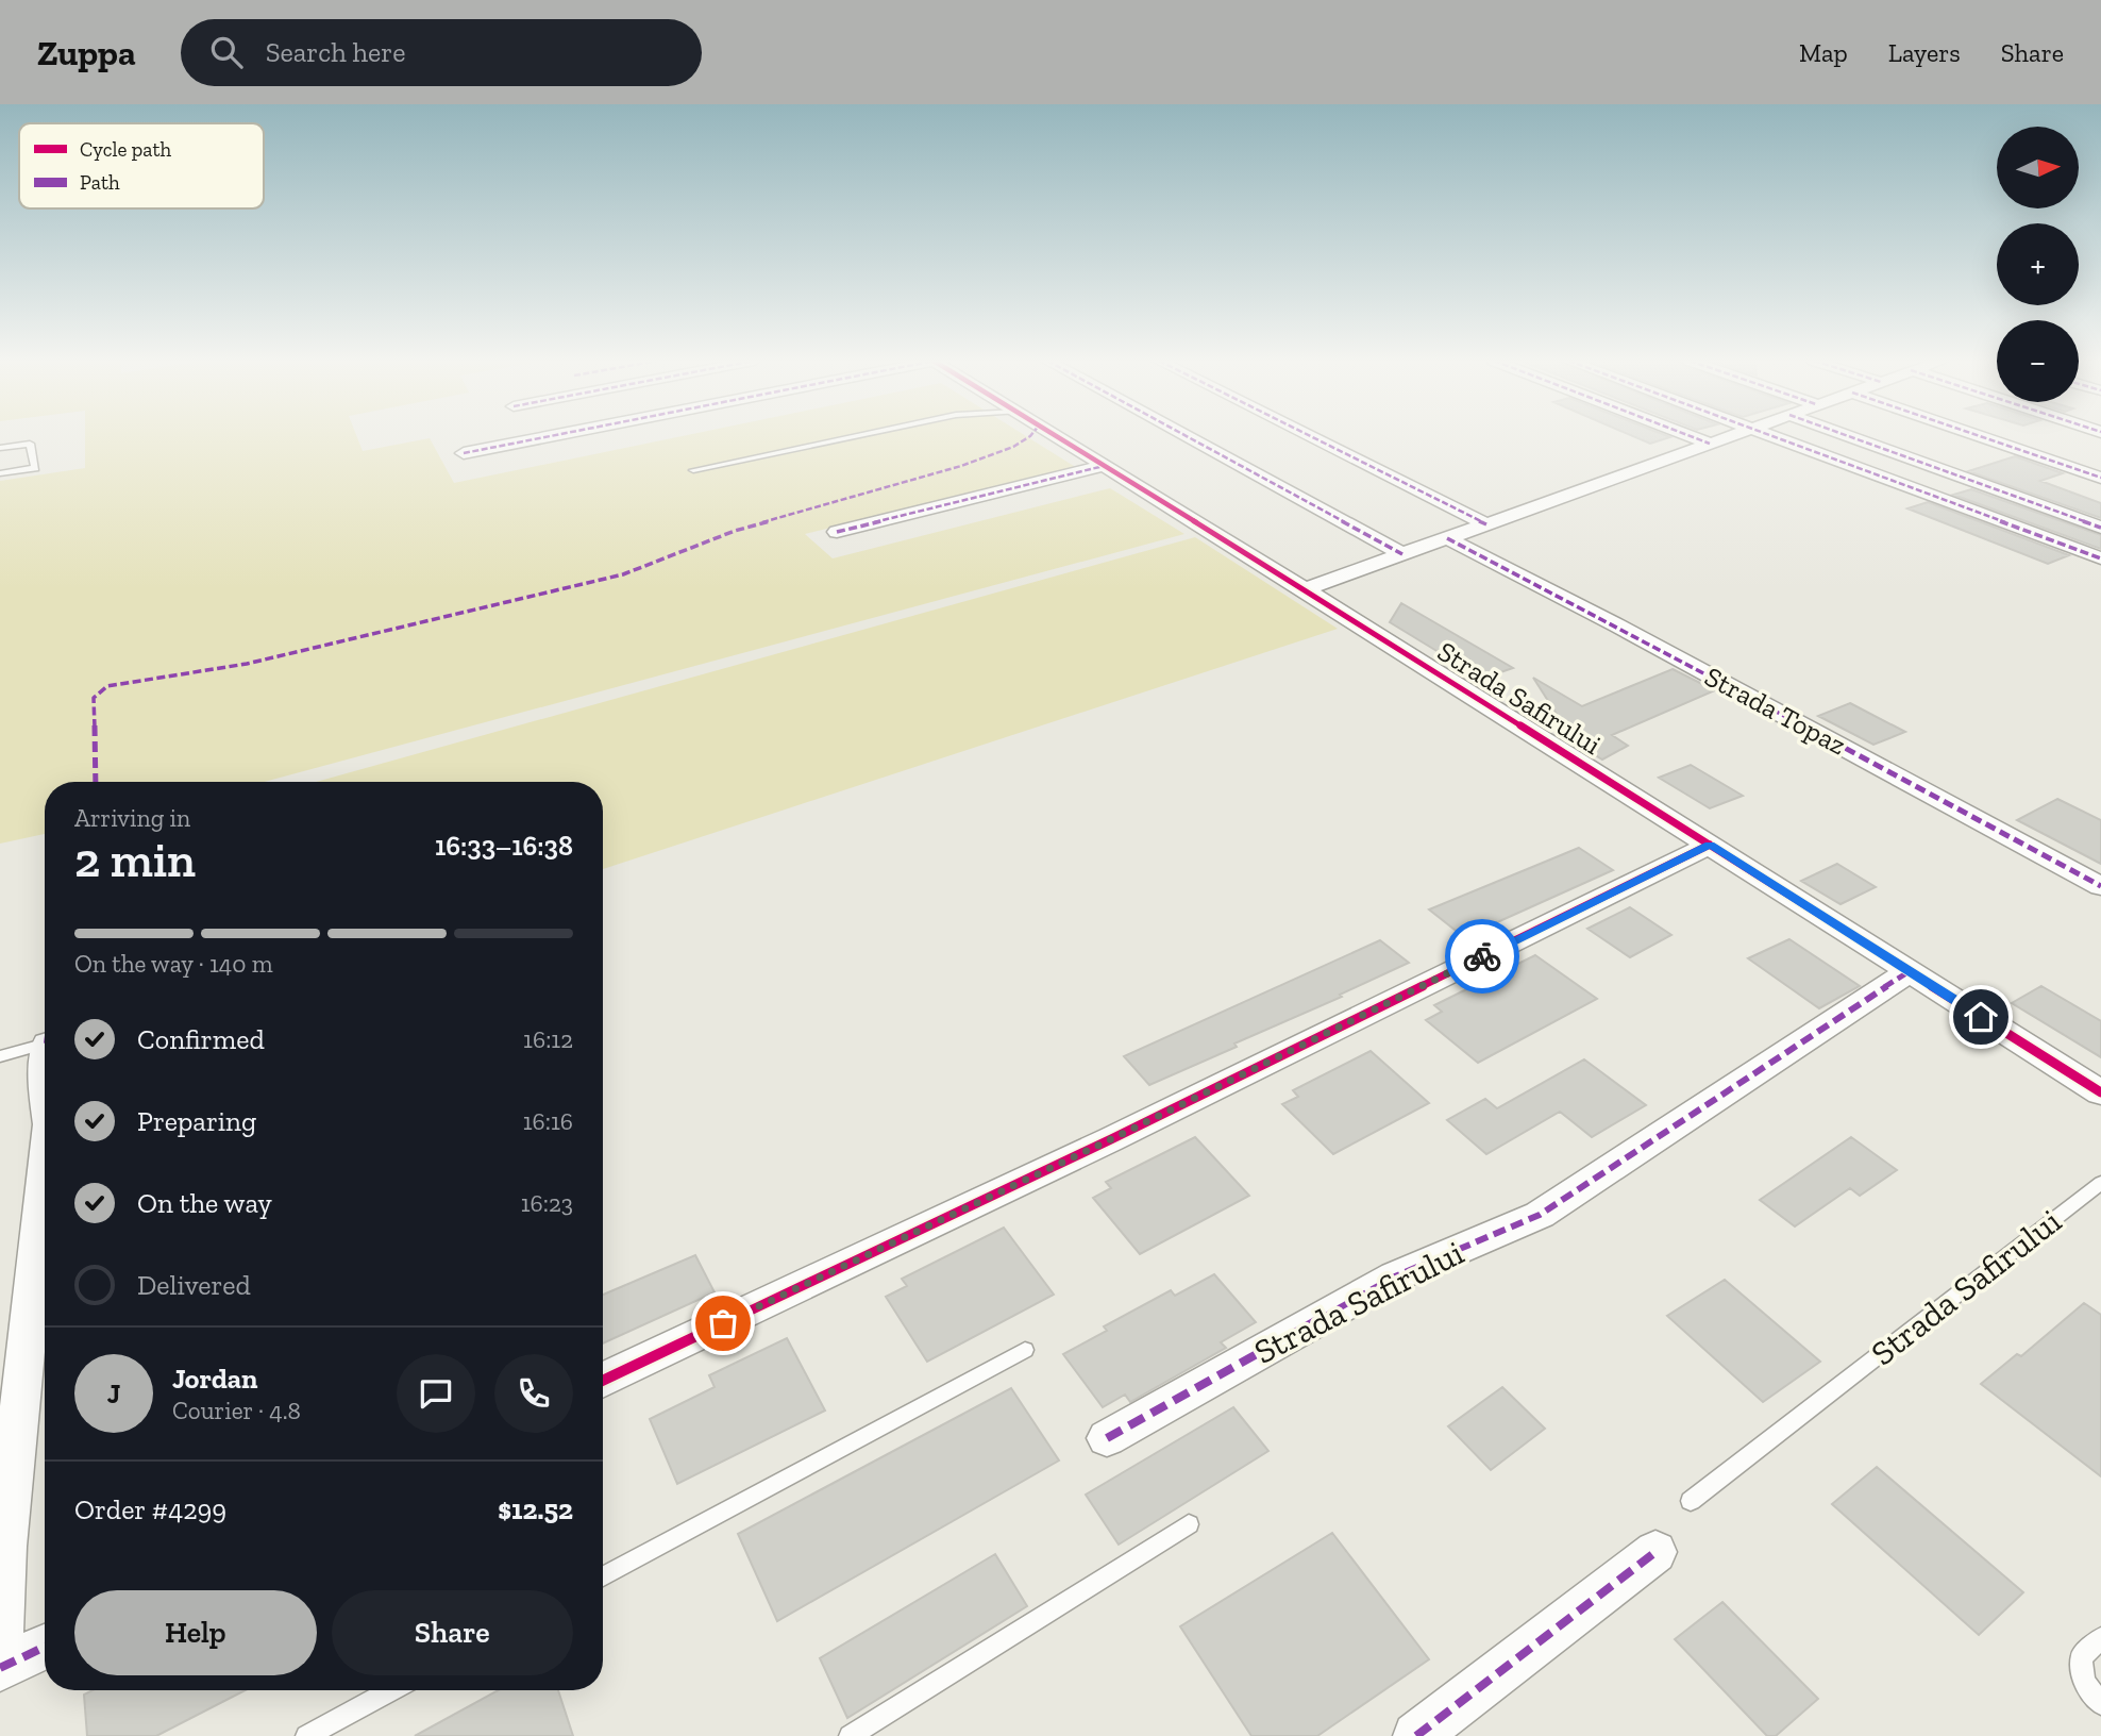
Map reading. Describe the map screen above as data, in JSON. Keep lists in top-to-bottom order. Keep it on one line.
{"streets":{"street":["Strada Safirului","Strada Topaz"]},"legend":["Cycle path","Path"],"north":"right","page":{"header":"Zuppa","search":"Search here","nav":["Map","Layers","Share"],"map_buttons":["+","−"],"heading":["2 min","Arriving in","16:33–16:38"],"panel":["Jordan","Courier · 4.8","Order #4299","$12.52"],"bar":"On the way · 140 m","list":[["Confirmed","16:12"],["Preparing","16:16"],["On the way","16:23"],"Delivered"],"round":"J","buttons":["Help","Share"]}}
